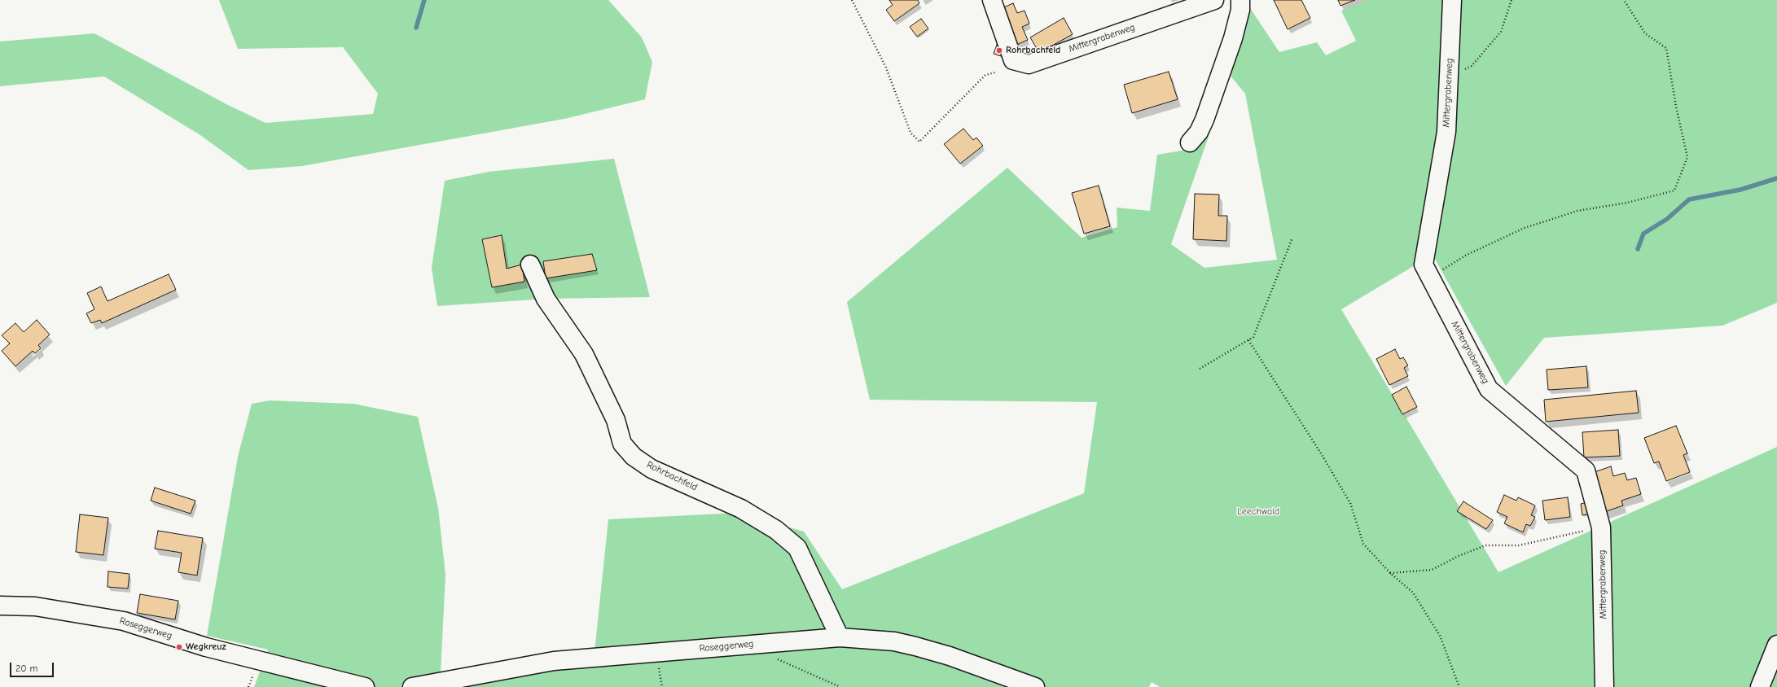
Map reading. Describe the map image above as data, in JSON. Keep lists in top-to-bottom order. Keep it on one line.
{"streets":{"street":["Mittergrabenweg","Rohrbachfeld","Roseggerweg"]},"crossings":[["Rohrbachfeld","Roseggerweg"]],"parks":["Leechwald"],"places":["Rohrbachfeld","Wegkreuz"],"scale_bar":"20 m"}
